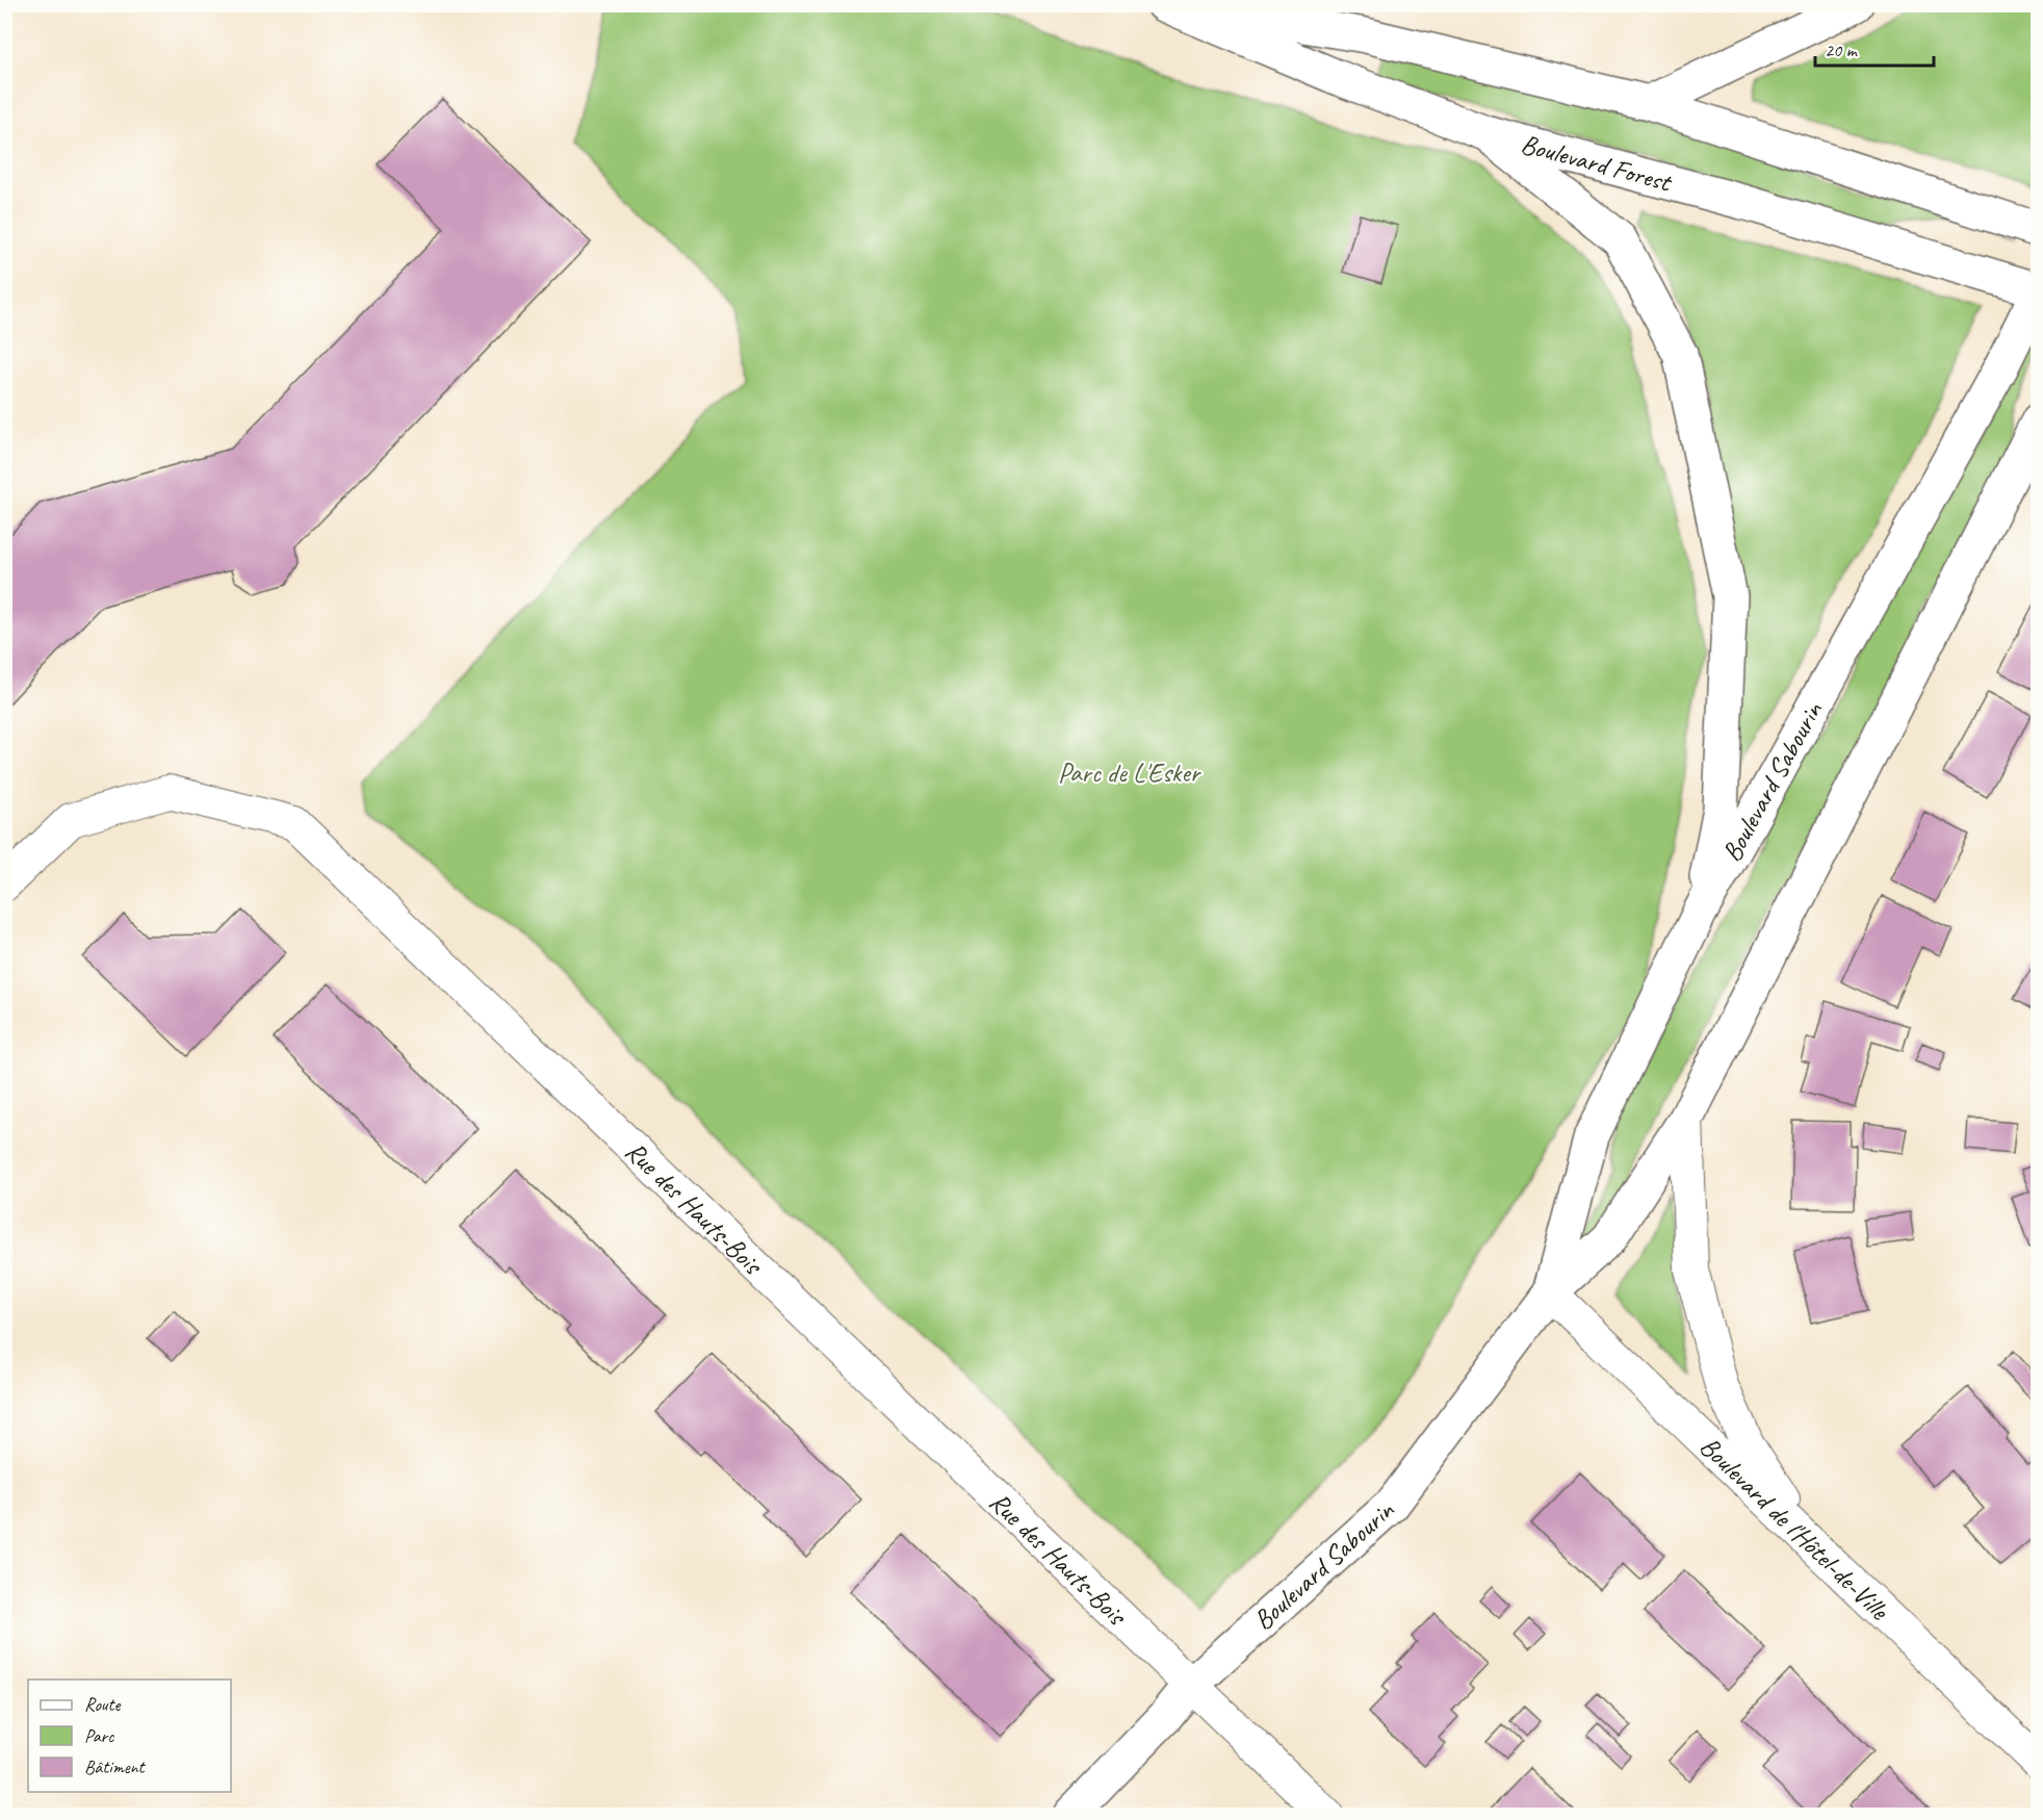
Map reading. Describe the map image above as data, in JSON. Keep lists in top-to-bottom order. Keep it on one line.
{"streets":{"street":["Boulevard Forest","Boulevard Sabourin","Rue des Hauts-Bois","Boulevard de l'Hôtel-de-Ville"]},"crossings":[["Boulevard Forest","Boulevard Sabourin"],["Boulevard Sabourin","Rue des Hauts-Bois"],["Boulevard Sabourin","Boulevard de l'Hôtel-de-Ville"]],"parks":["Parc de L'Esker"],"legend":["Route","Parc","Bâtiment"],"scale_bar":"20 m"}
